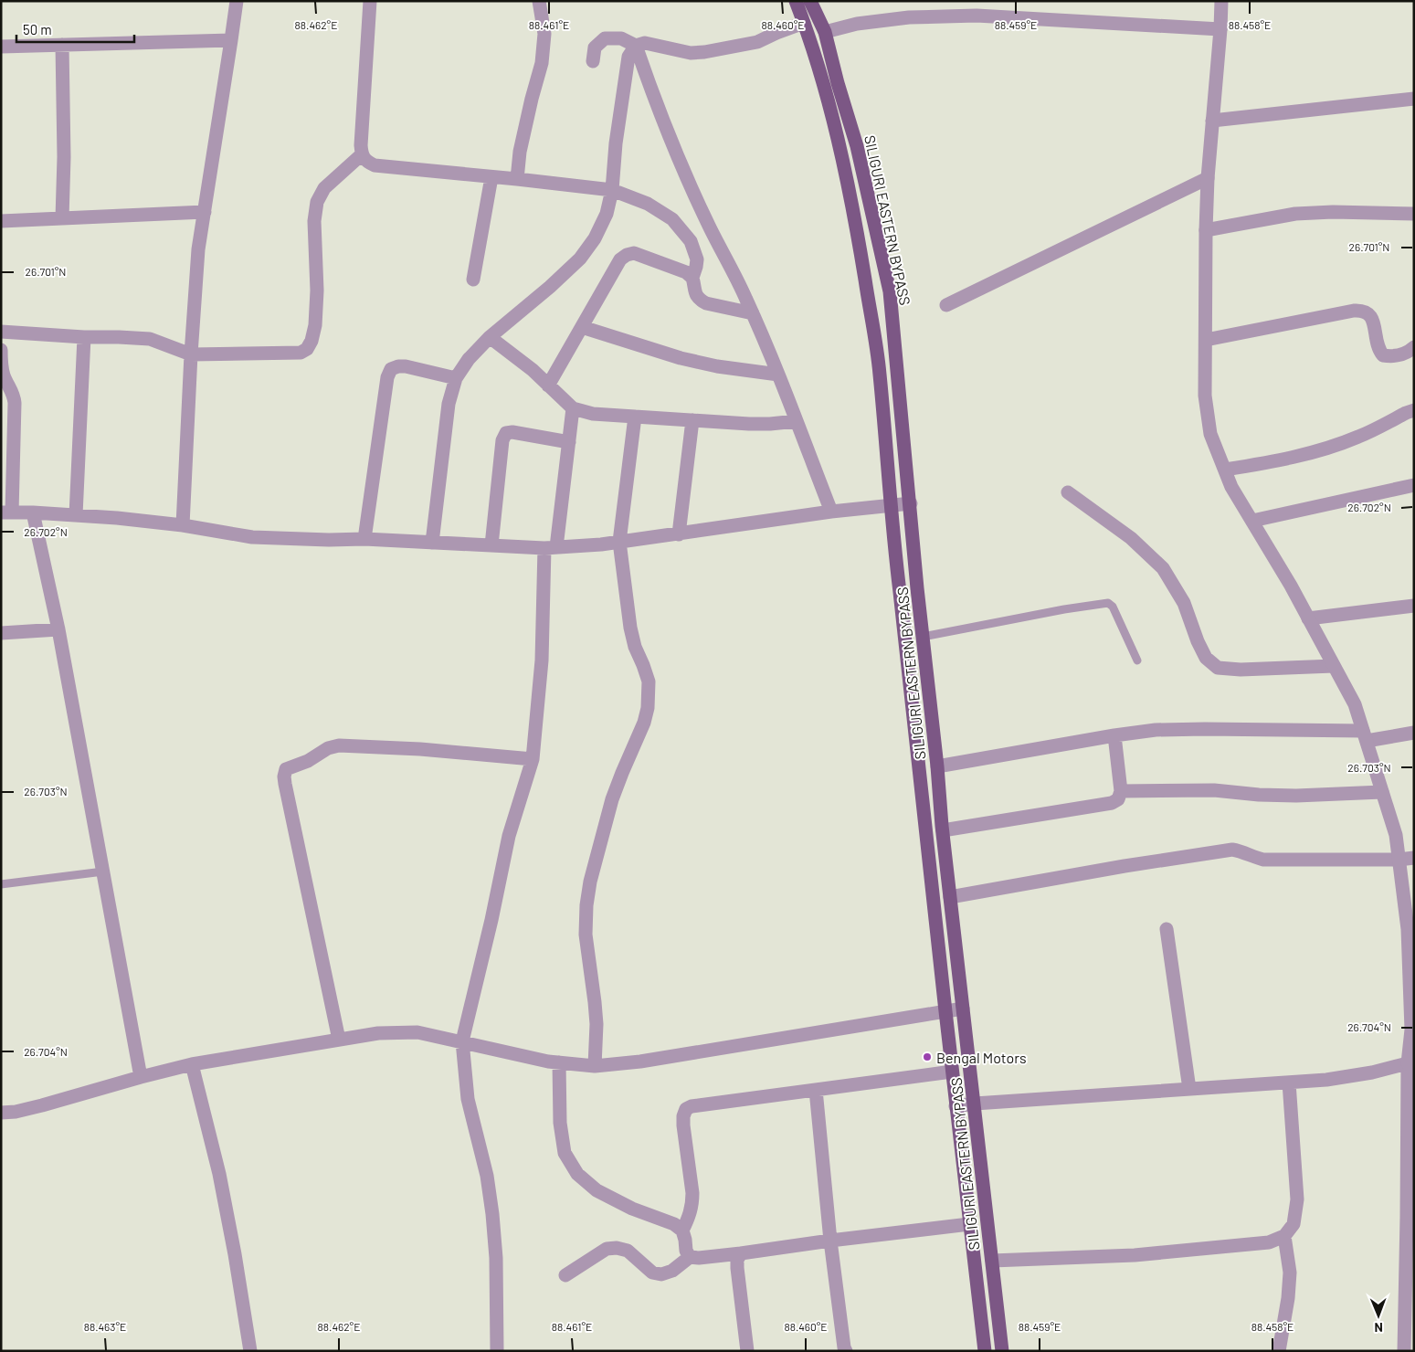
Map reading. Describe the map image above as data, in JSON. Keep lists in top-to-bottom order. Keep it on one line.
{"streets":{"main road":["SILIGURI EASTERN BYPASS"]},"places":["Bengal Motors"],"scale_bar":"50 m","north":"bottom","coordinates":["88.462°E","88.461°E","88.460°E","88.459°E","88.458°E","26.701°N","26.702°N","26.703°N","26.704°N","88.463°E"]}
